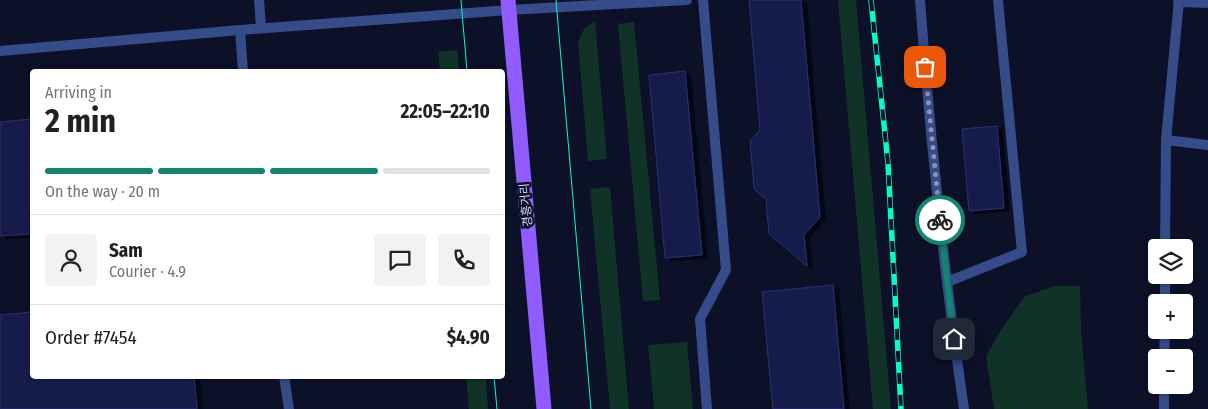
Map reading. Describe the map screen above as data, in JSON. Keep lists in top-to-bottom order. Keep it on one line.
{"streets":{"main road":["경흥거리"]},"page":{"heading":["2 min","Arriving in","22:05–22:10"],"panel":["Sam","Courier · 4.9","Order #7454","$4.90"],"bar":"On the way · 20 m","map_buttons":["+","−"]}}
